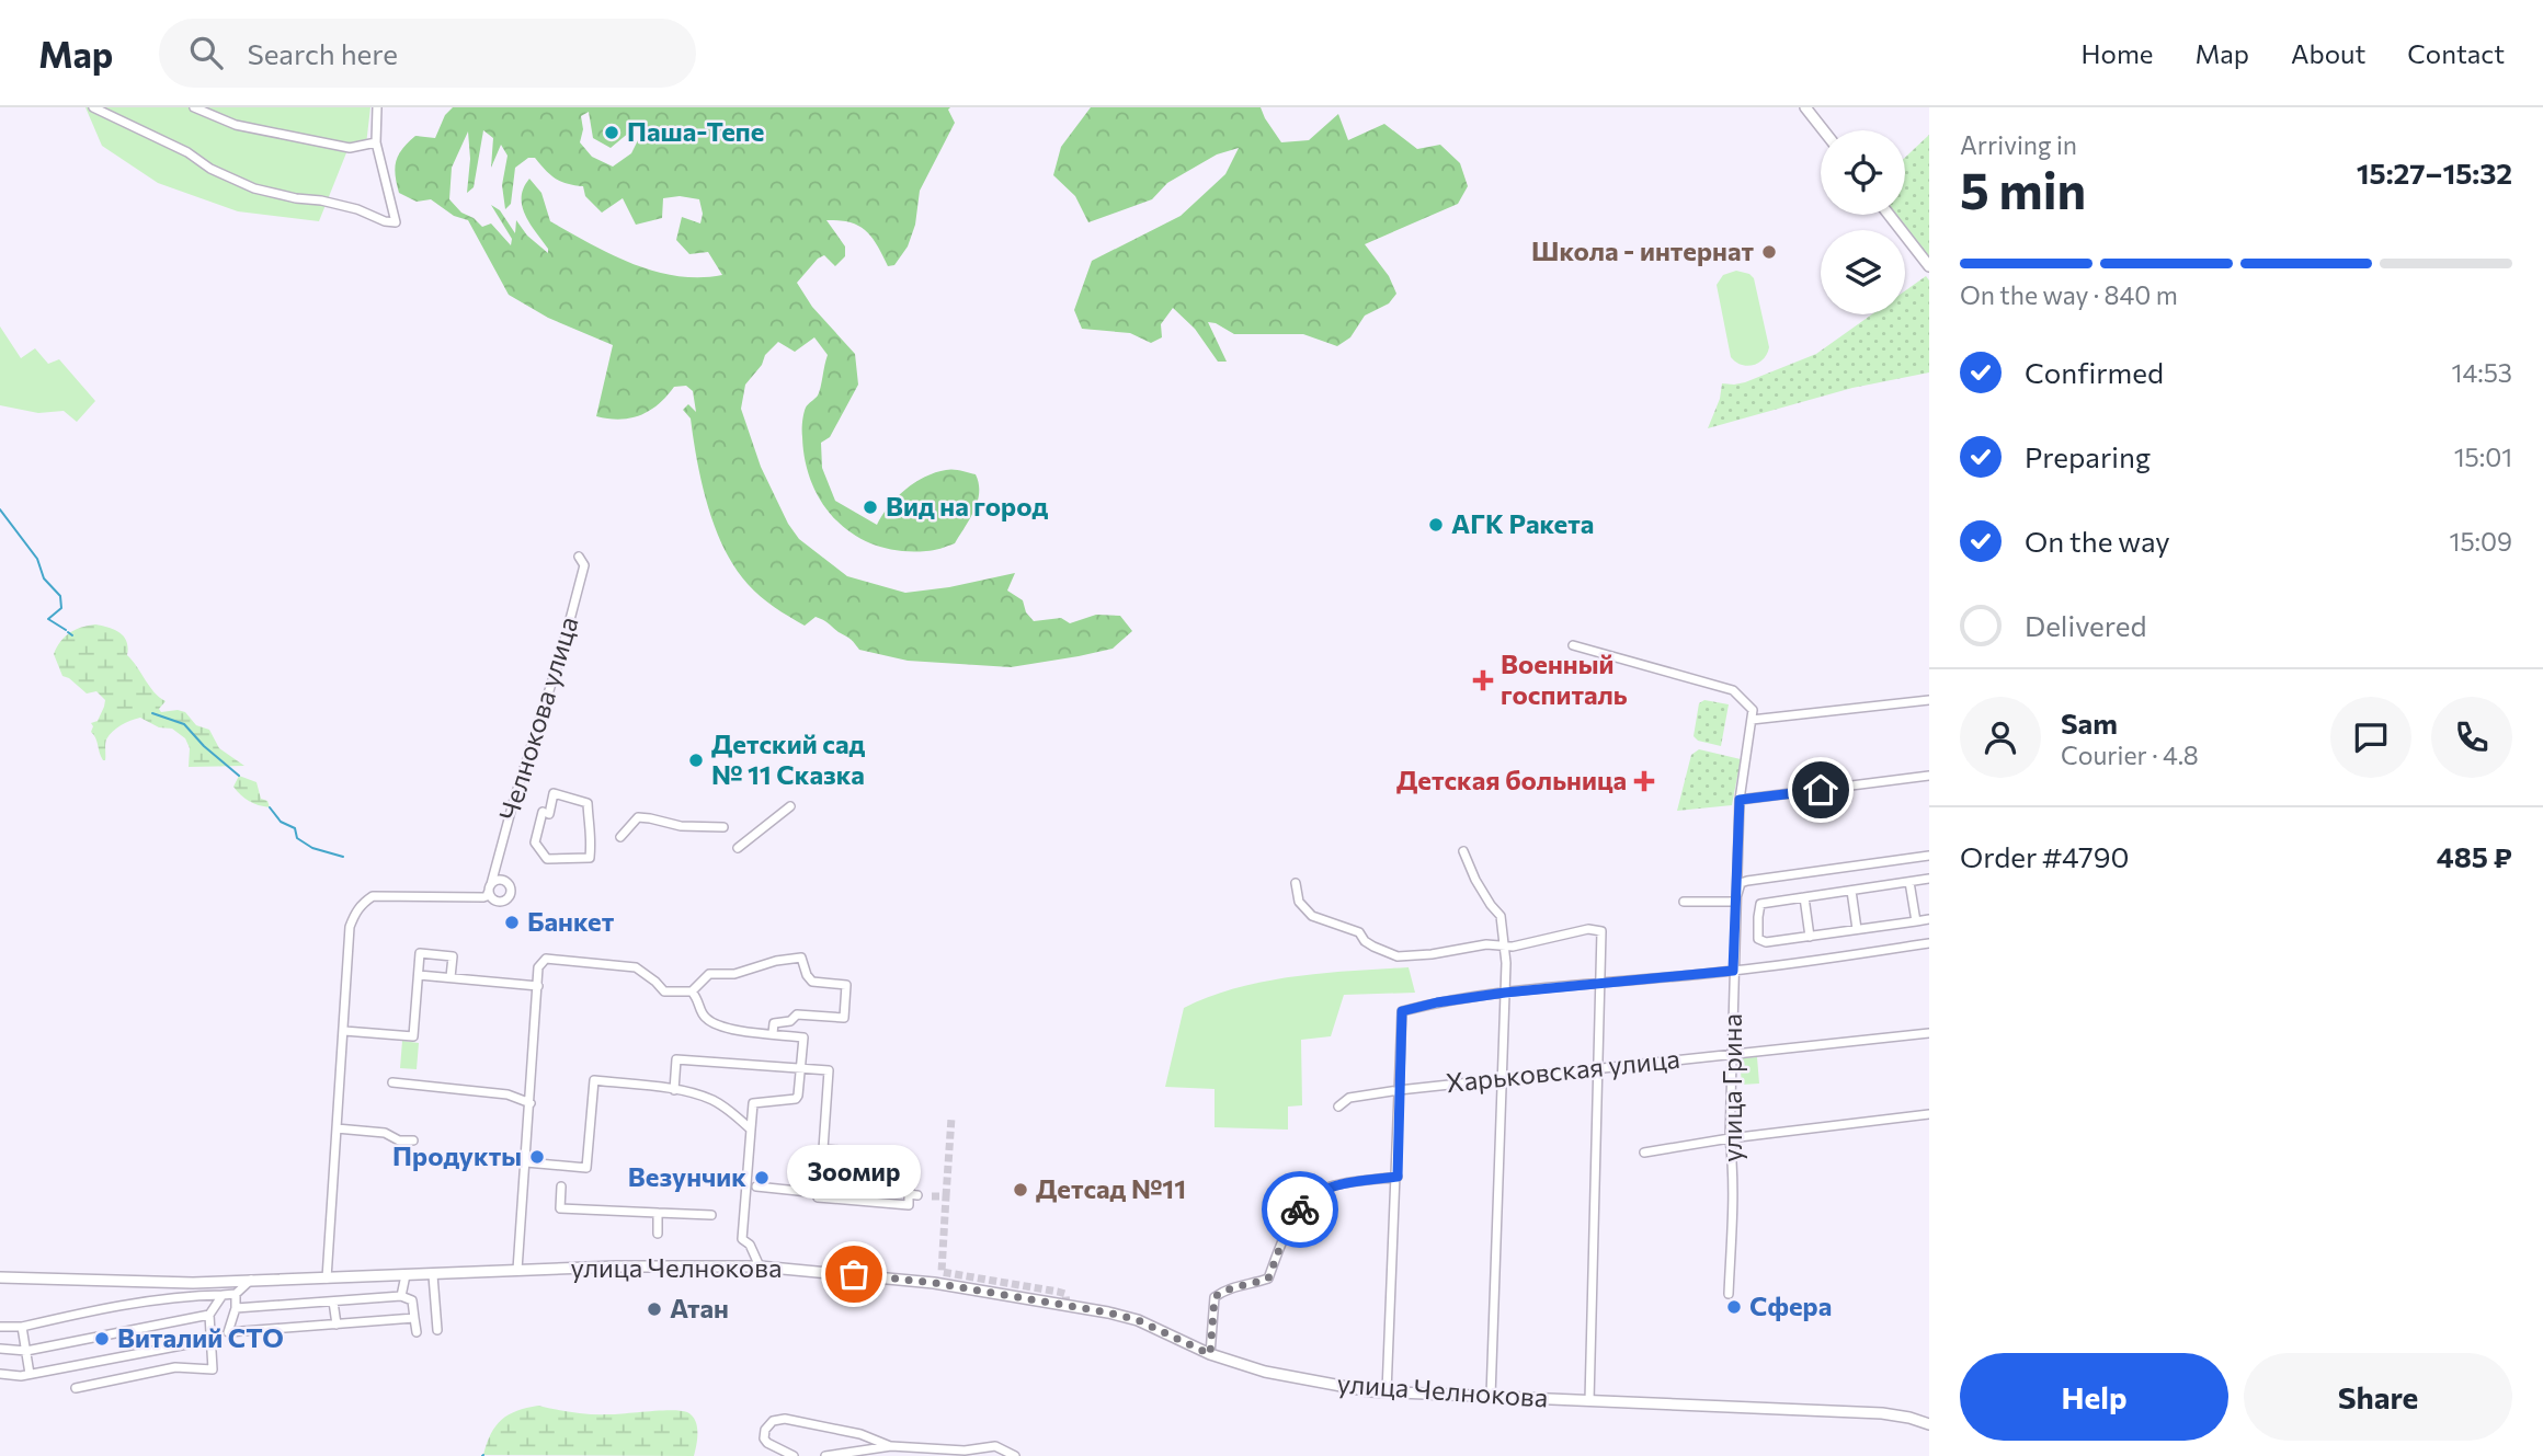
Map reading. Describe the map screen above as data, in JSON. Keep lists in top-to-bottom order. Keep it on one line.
{"streets":{"main road":["улица Челнокова"],"street":["Челнокова улица","Харьковская улица","улица Грина"]},"crossings":[["Харьковская улица","улица Грина"]],"places":{"other":["Паша-Тепе","Школа - интернат","Вид на город","АГК Ракета","Детский сад № 11 Сказка","Банкет","Продукты","Везунчик","Детсад №11","Зоомир","Сфера","Атан","Виталий СТО"],"health":["Военный госпиталь","Детская больница"]},"page":{"header":"Map","search":"Search here","nav":["Home","Map","About","Contact"],"heading":["5 min","Arriving in","15:27–15:32"],"panel":["Sam","Courier · 4.8","Order #4790","485 ₽"],"bar":"On the way · 840 m","list":[["Confirmed","14:53"],["Preparing","15:01"],["On the way","15:09"],"Delivered"],"bubble":"Зоомир","buttons":["Help","Share"]}}
